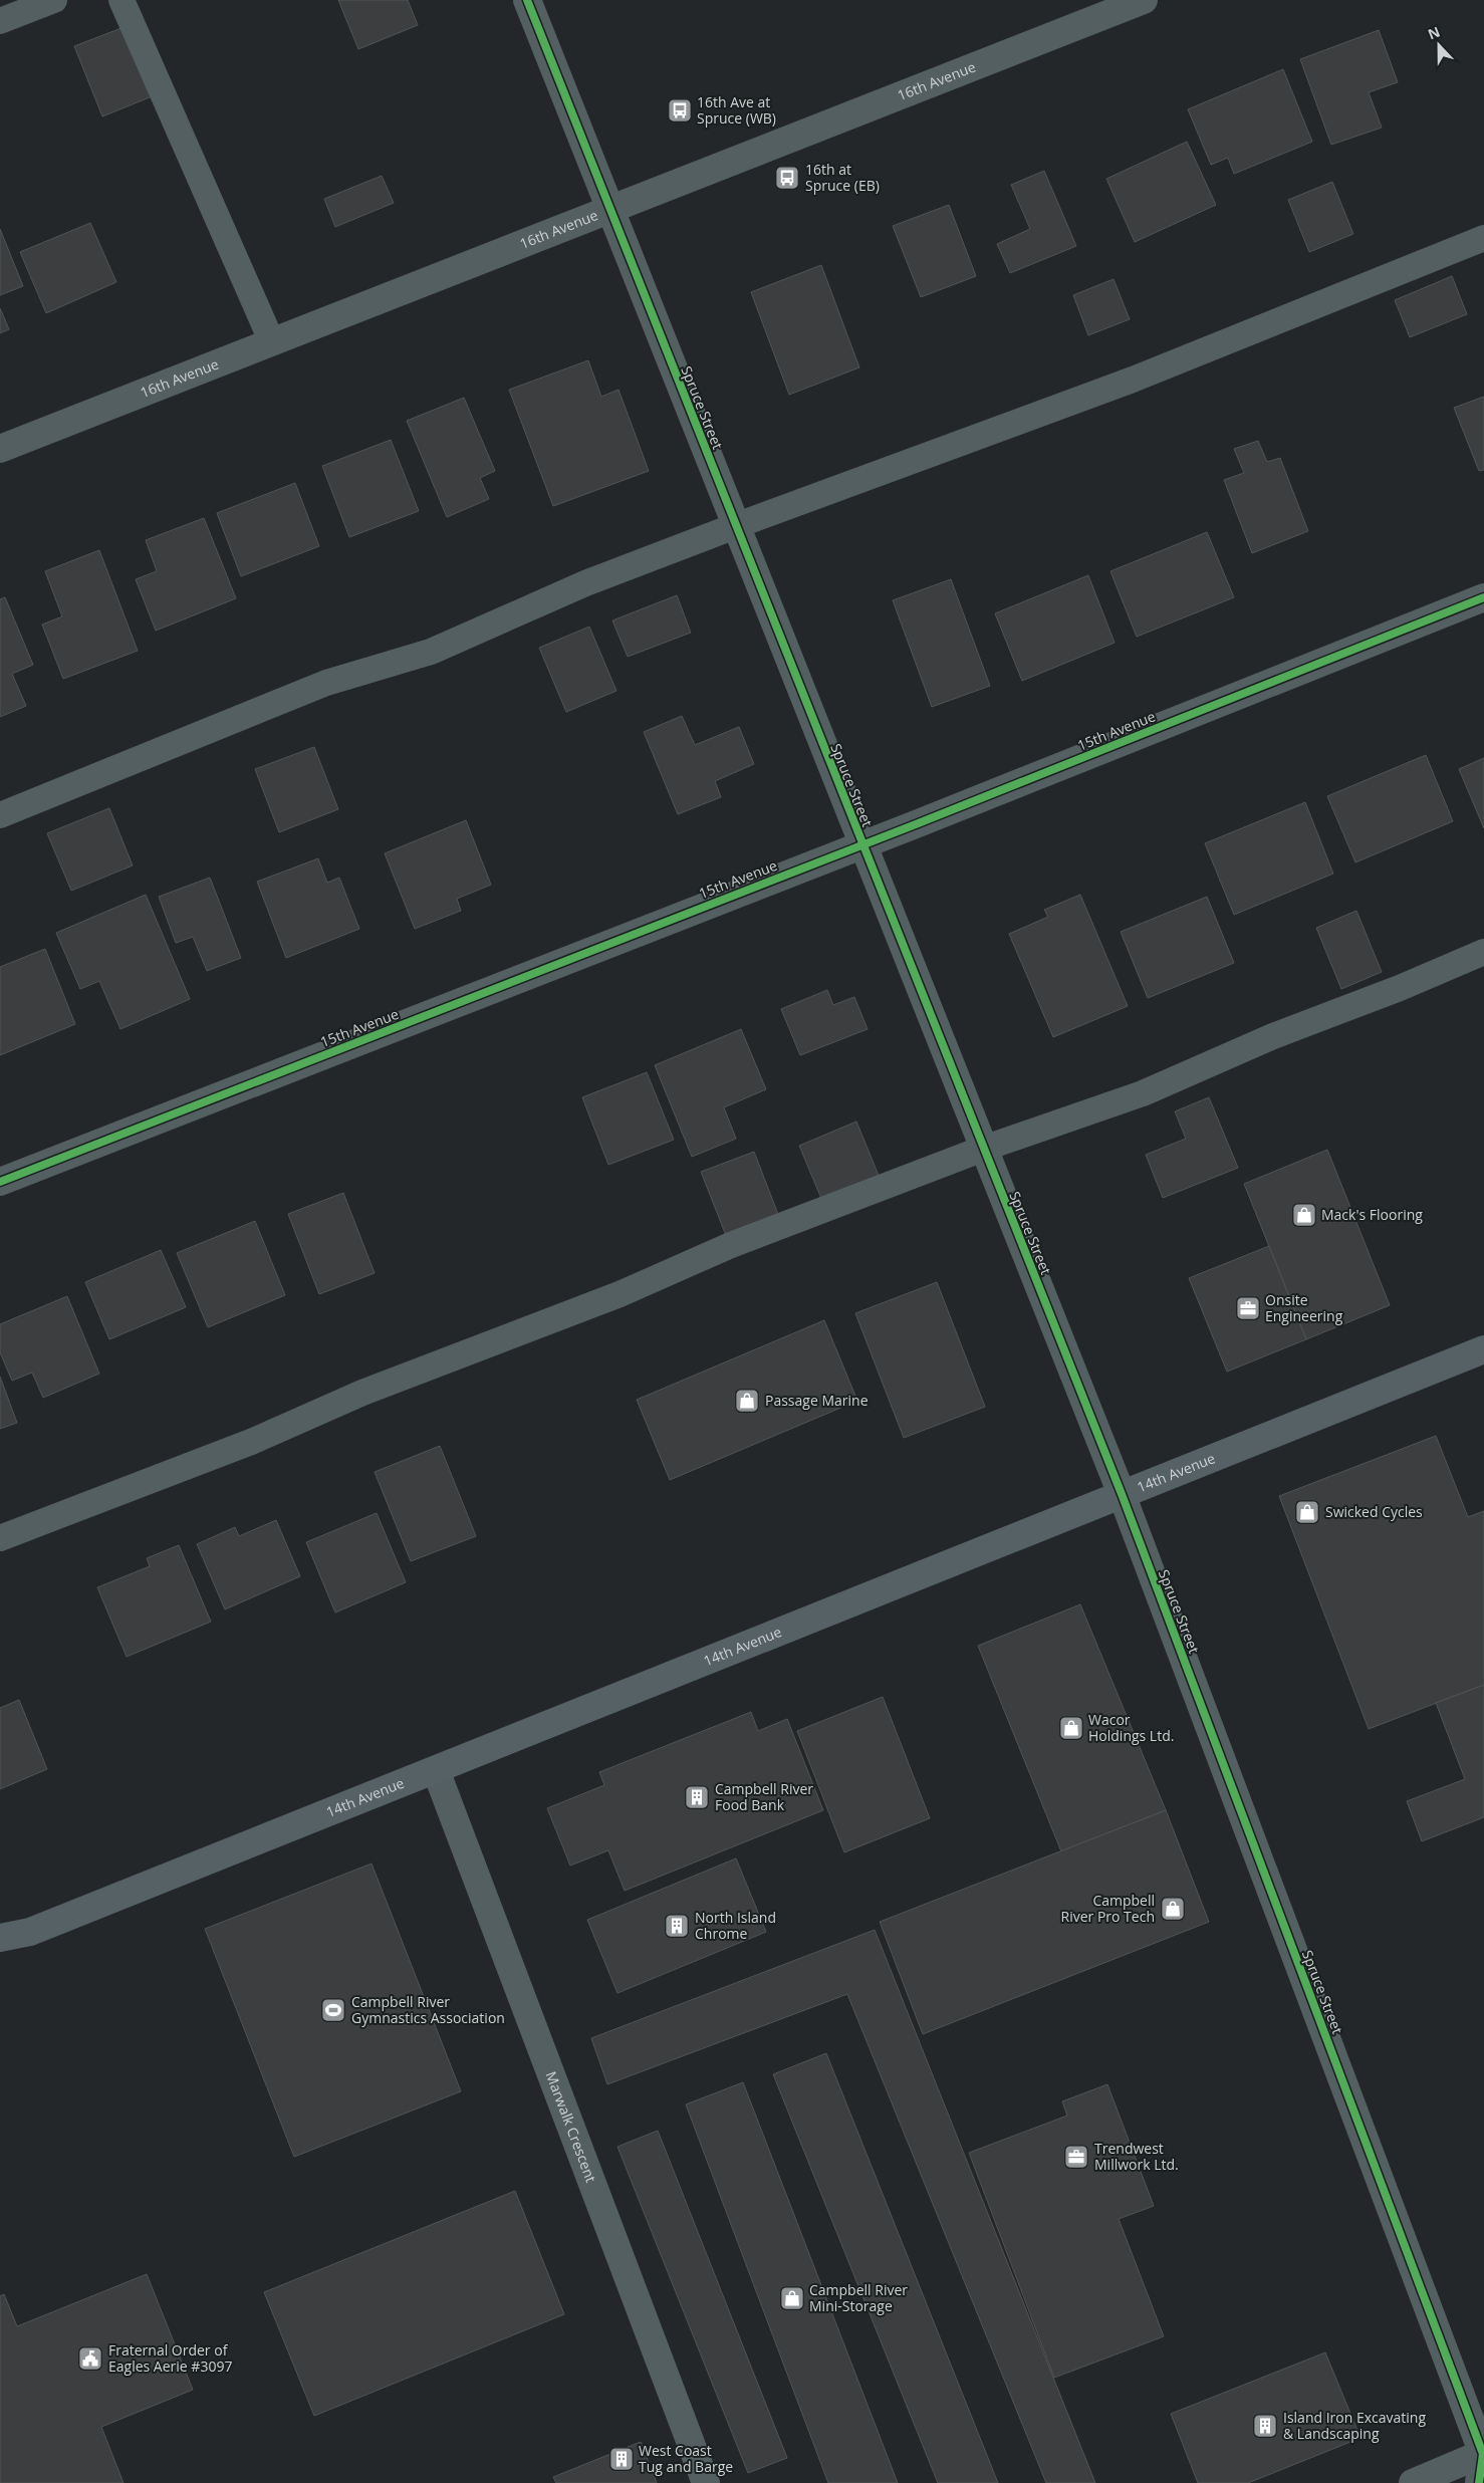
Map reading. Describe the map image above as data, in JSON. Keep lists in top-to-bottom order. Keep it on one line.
{"streets":{"main road":["14th Avenue"],"street":["16th Avenue","Spruce Street","15th Avenue","Marwalk Crescent"]},"crossings":[["16th Avenue","Spruce Street"],["Spruce Street","15th Avenue"],["Spruce Street","14th Avenue"],["14th Avenue","Marwalk Crescent"]],"places":{"bus stop":["16th Ave at Spruce (WB)","16th at Spruce (EB)"],"shop":["Mack's Flooring","Passage Marine","Swicked Cycles","Wacor Holdings Ltd.","Campbell River Pro Tech","Campbell River Mini-Storage"],"office":["Onsite Engineering","Trendwest Millwork Ltd."],"building":["Campbell River Food Bank","North Island Chrome","Island Iron Excavating & Landscaping","West Coast Tug and Barge"],"sports":["Campbell River Gymnastics Association"],"public building":["Fraternal Order of Eagles Aerie #3097"]},"north":"top"}
